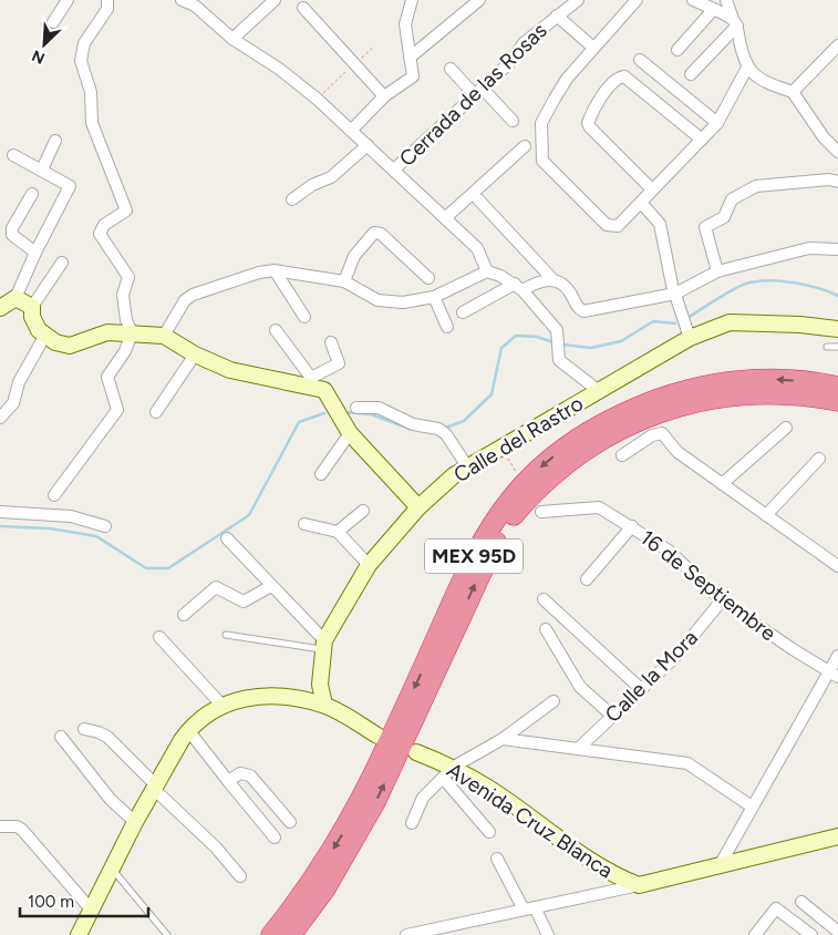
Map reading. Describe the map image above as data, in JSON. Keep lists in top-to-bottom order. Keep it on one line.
{"streets":{"highway":["MEX 95D"],"main road":["Calle del Rastro","Avenida Cruz Blanca"],"street":["Cerrada de las Rosas","16 de Septiembre","Calle la Mora"]},"crossings":[["16 de Septiembre","Calle la Mora"]],"scale_bar":"100 m","north":"bottom left"}
